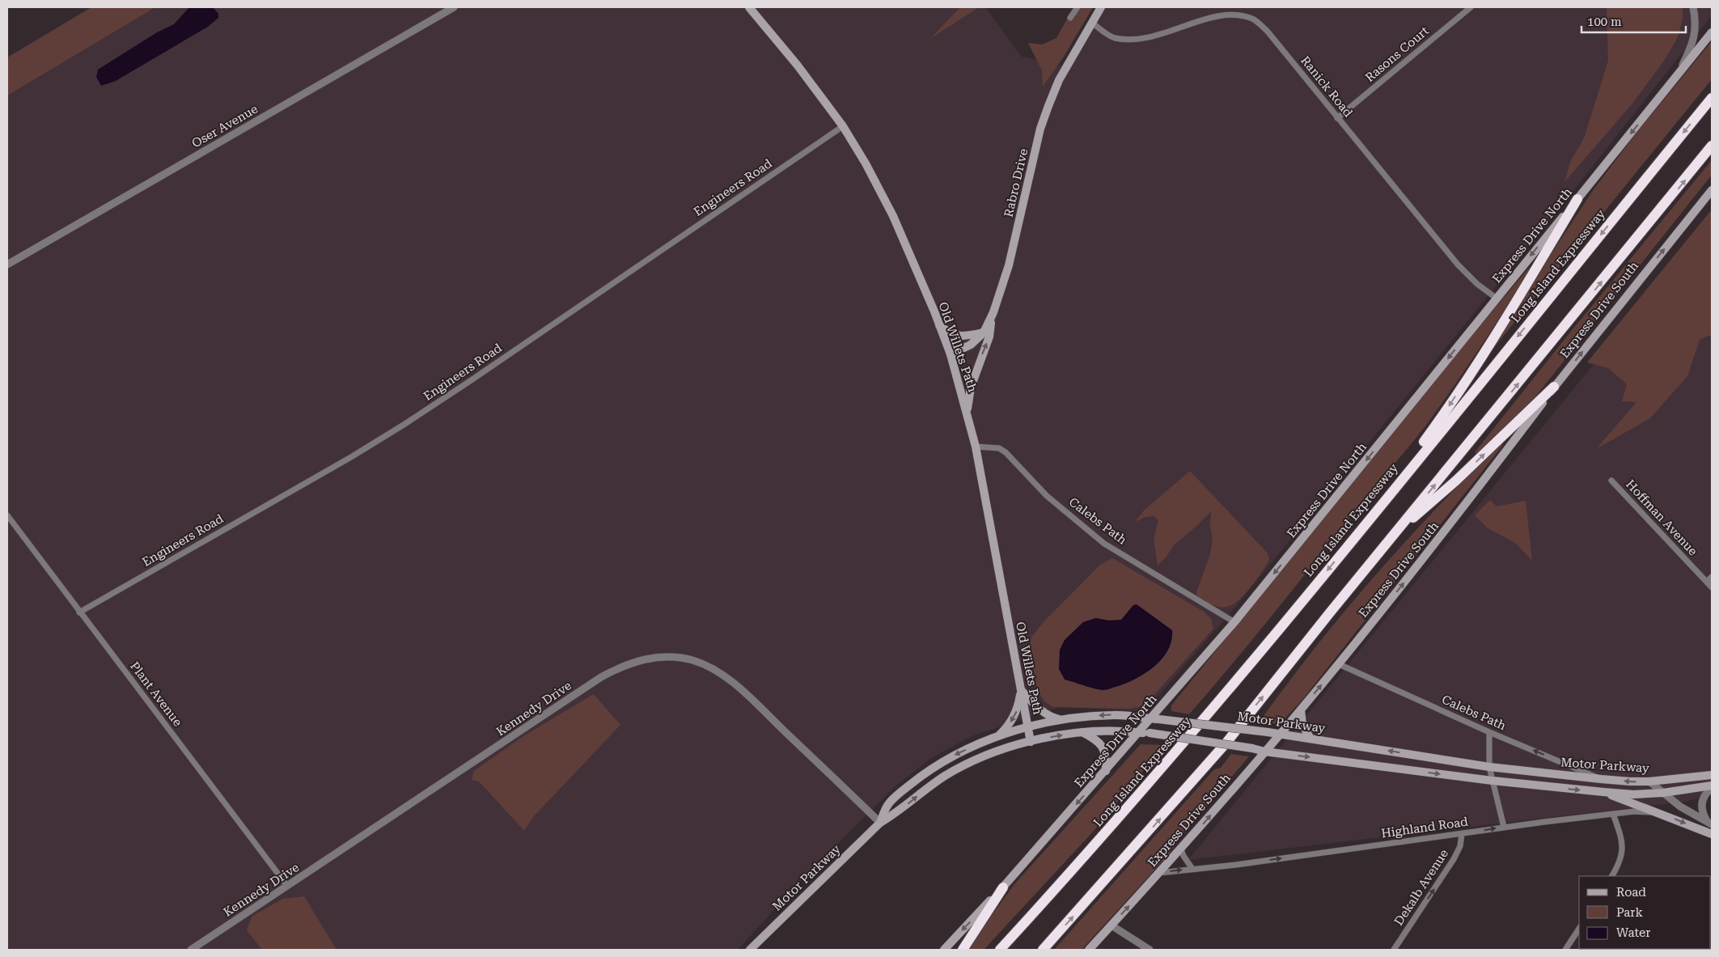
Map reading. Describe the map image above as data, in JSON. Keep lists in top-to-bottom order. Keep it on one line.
{"streets":{"highway":["Long Island Expressway"],"main road":["Rabro Drive","Express Drive North","Express Drive South","Old Willets Path","Motor Parkway"],"street":["Rasons Court","Ranick Road","Oser Avenue","Engineers Road","Hoffman Avenue","Calebs Path","Plant Avenue","Kennedy Drive","Highland Road","Dekalb Avenue"]},"crossings":[["Rasons Court","Ranick Road"],["Ranick Road","Rabro Drive"],["Ranick Road","Express Drive North"],["Rabro Drive","Old Willets Path"],["Engineers Road","Old Willets Path"],["Engineers Road","Plant Avenue"],["Express Drive North","Calebs Path"],["Express Drive North","Motor Parkway"],["Express Drive South","Calebs Path"],["Express Drive South","Motor Parkway"],["Express Drive South","Highland Road"],["Old Willets Path","Calebs Path"],["Old Willets Path","Motor Parkway"],["Calebs Path","Motor Parkway"],["Plant Avenue","Kennedy Drive"],["Kennedy Drive","Motor Parkway"],["Highland Road","Dekalb Avenue"]],"one_way":["Express Drive North","Express Drive South","Highland Road","Dekalb Avenue"],"legend":["Road","Park","Water"],"scale_bar":"100 m"}
